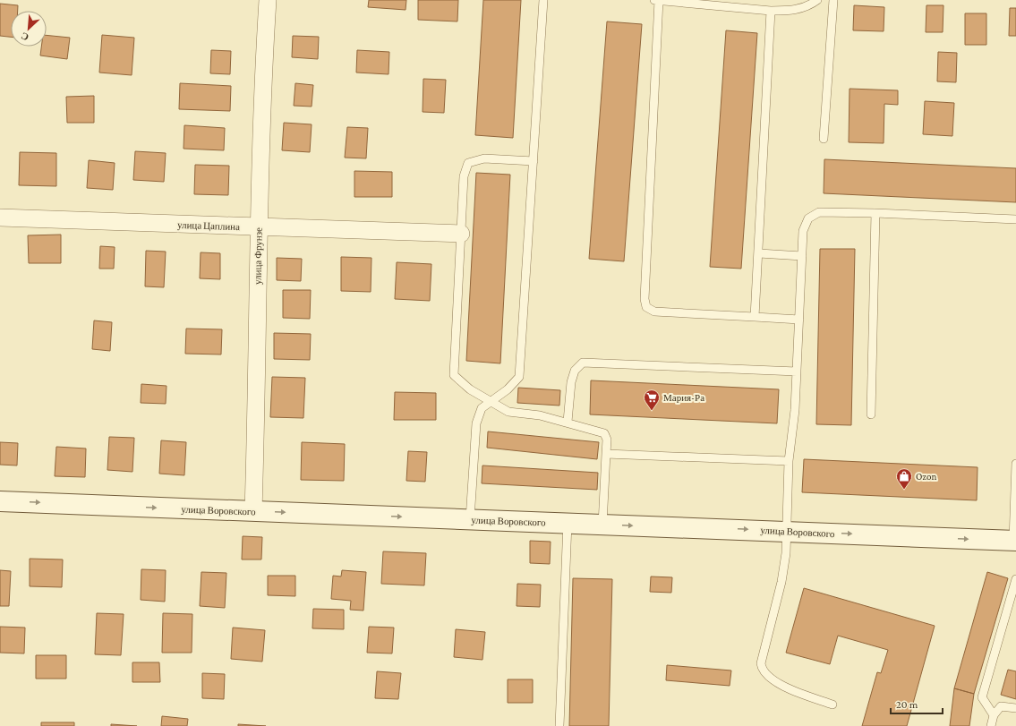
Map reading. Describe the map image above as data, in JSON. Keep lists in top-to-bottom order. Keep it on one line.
{"streets":{"main road":["улица Воровского"],"street":["улица Цаплина","улица Фрунзе"]},"crossings":[["улица Цаплина","улица Фрунзе"],["улица Фрунзе","улица Воровского"]],"one_way":["улица Воровского"],"places":{"supermarket":["Мария-Ра"],"shop":["Ozon"]},"scale_bar":"20 m","north":"bottom left"}
